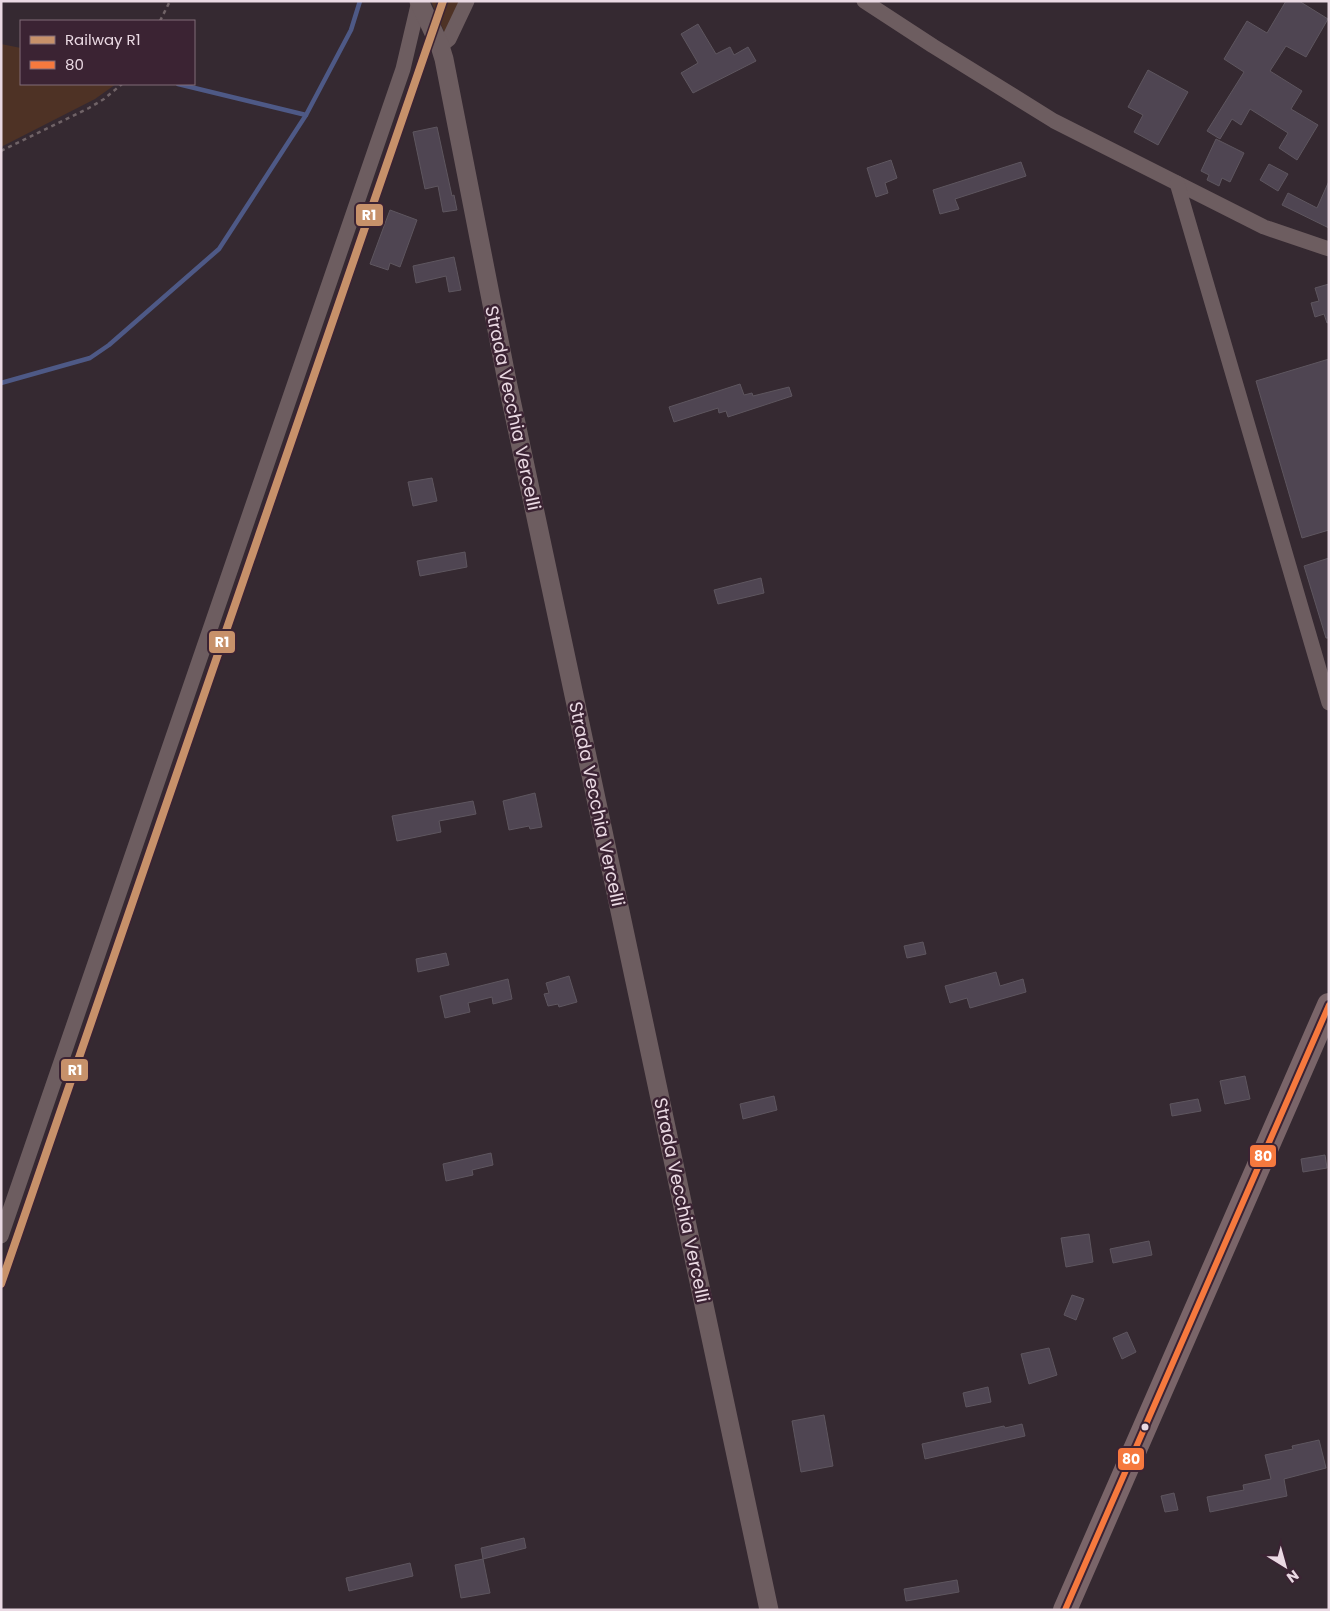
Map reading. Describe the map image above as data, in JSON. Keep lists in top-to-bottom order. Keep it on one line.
{"streets":{"street":["Strada Vecchia Vercelli"]},"lines":["rail line R1","transit line 80"],"legend":["Railway R1","80"],"north":"bottom right"}
